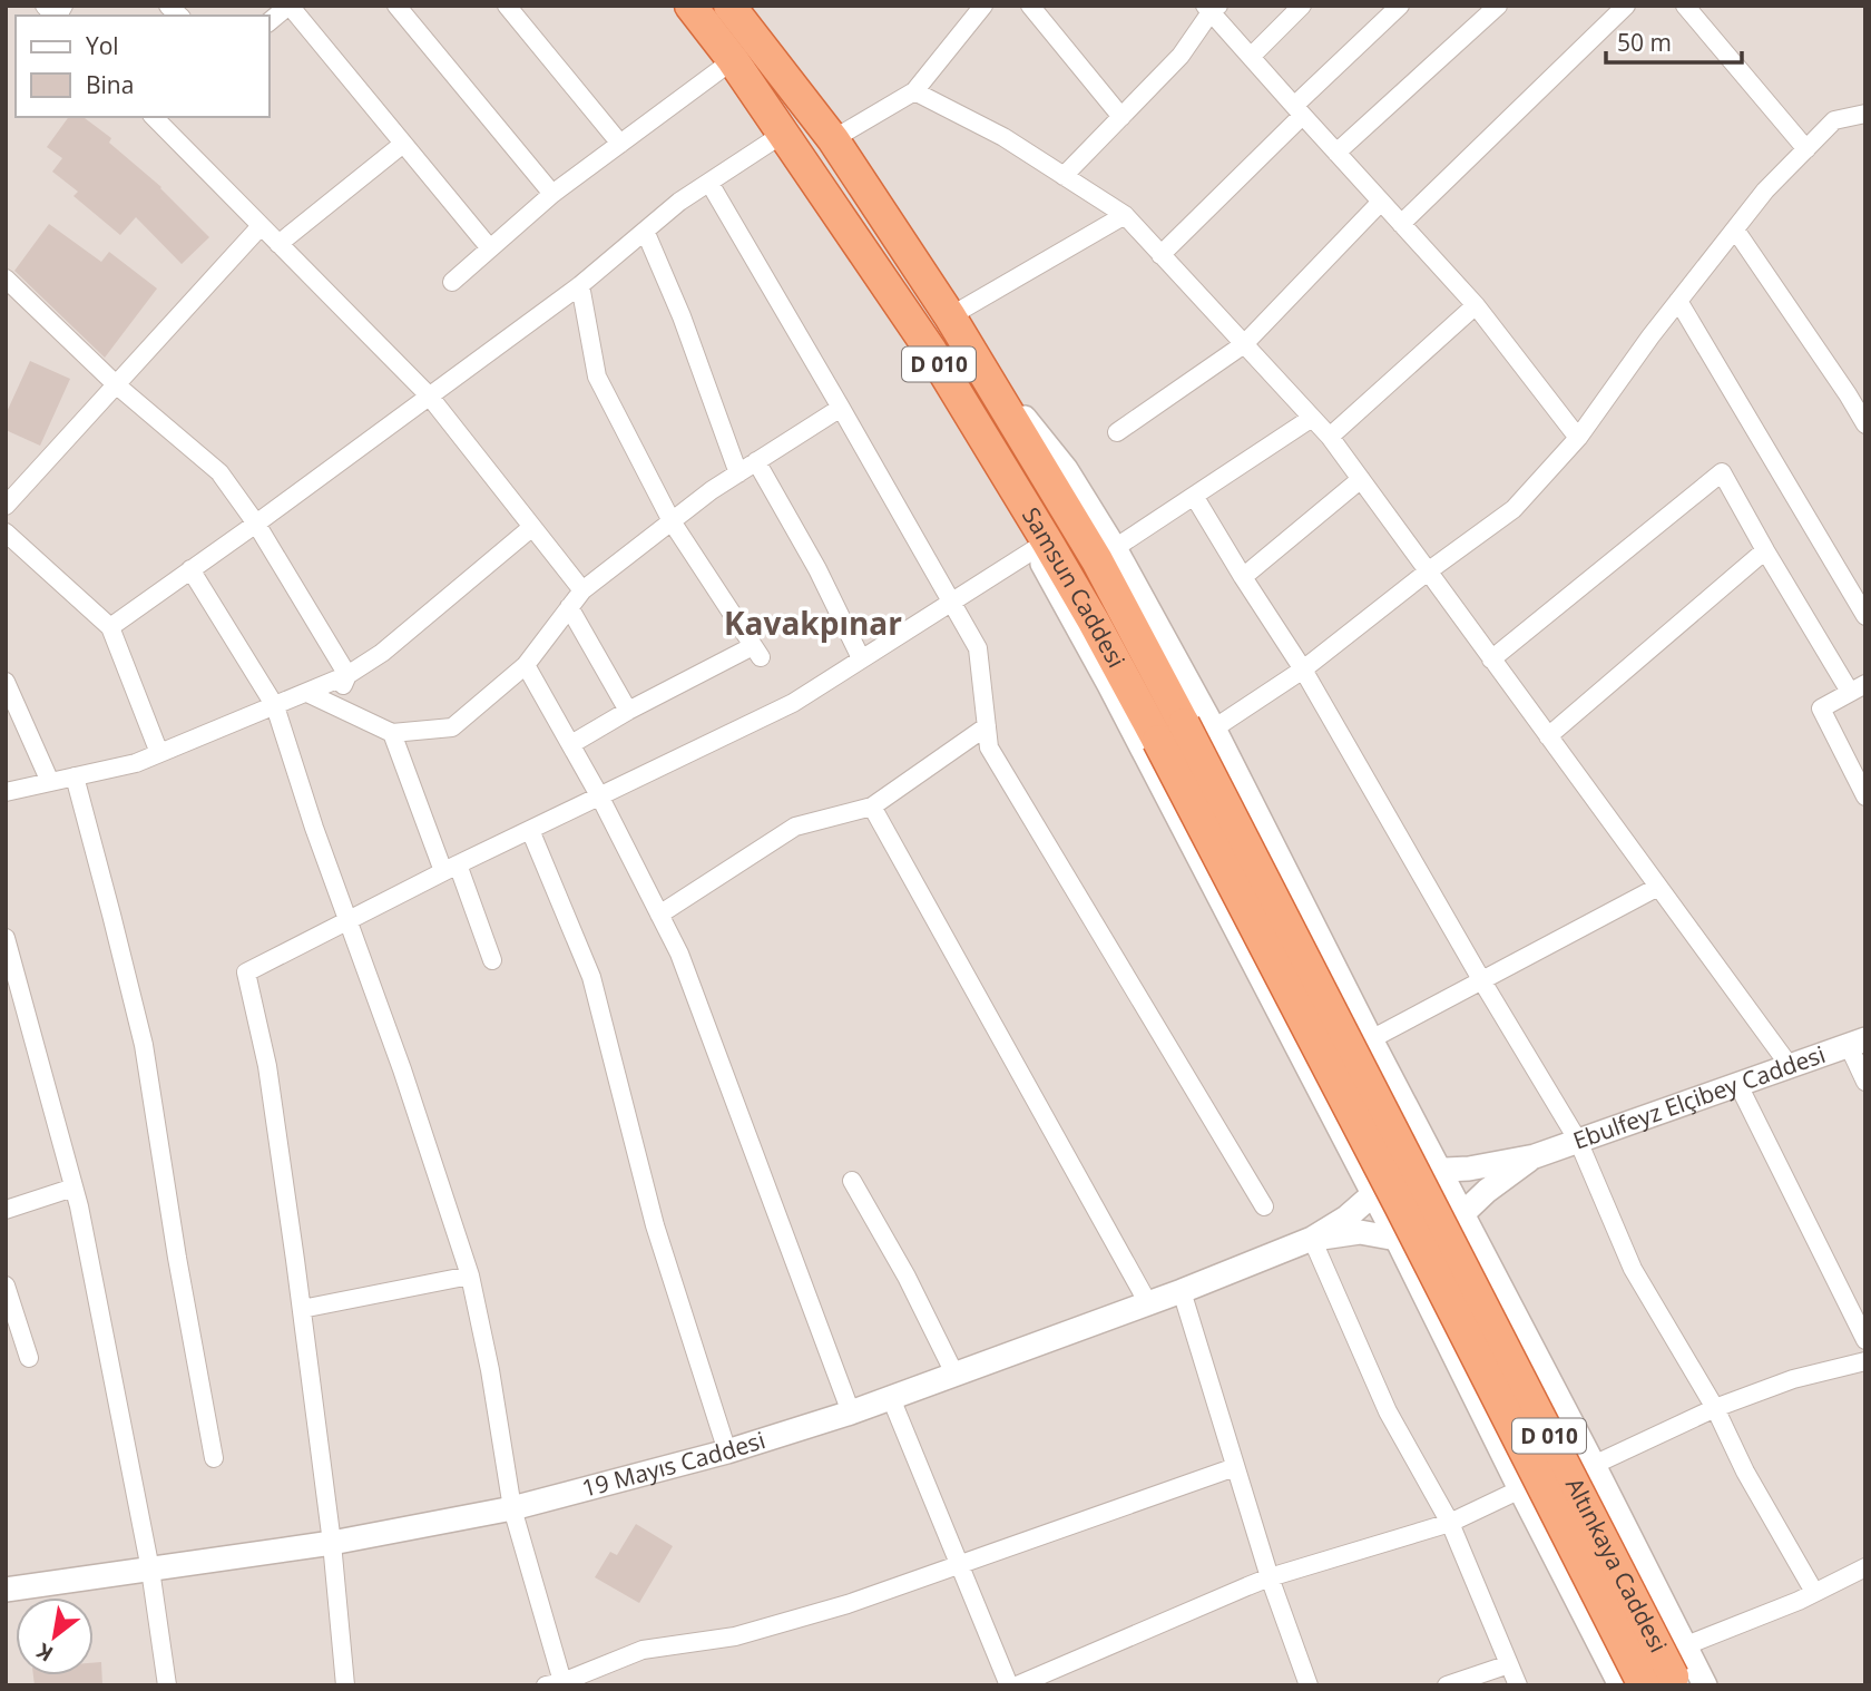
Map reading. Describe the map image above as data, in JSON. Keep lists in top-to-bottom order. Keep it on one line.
{"streets":{"highway":["D 010","Samsun Caddesi","Altınkaya Caddesi"],"street":["Ebulfeyz Elçibey Caddesi","19 Mayıs Caddesi"]},"crossings":[["Samsun Caddesi","Ebulfeyz Elçibey Caddesi"],["Samsun Caddesi","19 Mayıs Caddesi"],["Samsun Caddesi","Altınkaya Caddesi"],["Ebulfeyz Elçibey Caddesi","19 Mayıs Caddesi"],["Ebulfeyz Elçibey Caddesi","Altınkaya Caddesi"],["19 Mayıs Caddesi","Altınkaya Caddesi"]],"districts":["Kavakpınar"],"legend":["Yol","Bina"],"scale_bar":"50 m","north":"bottom left"}
